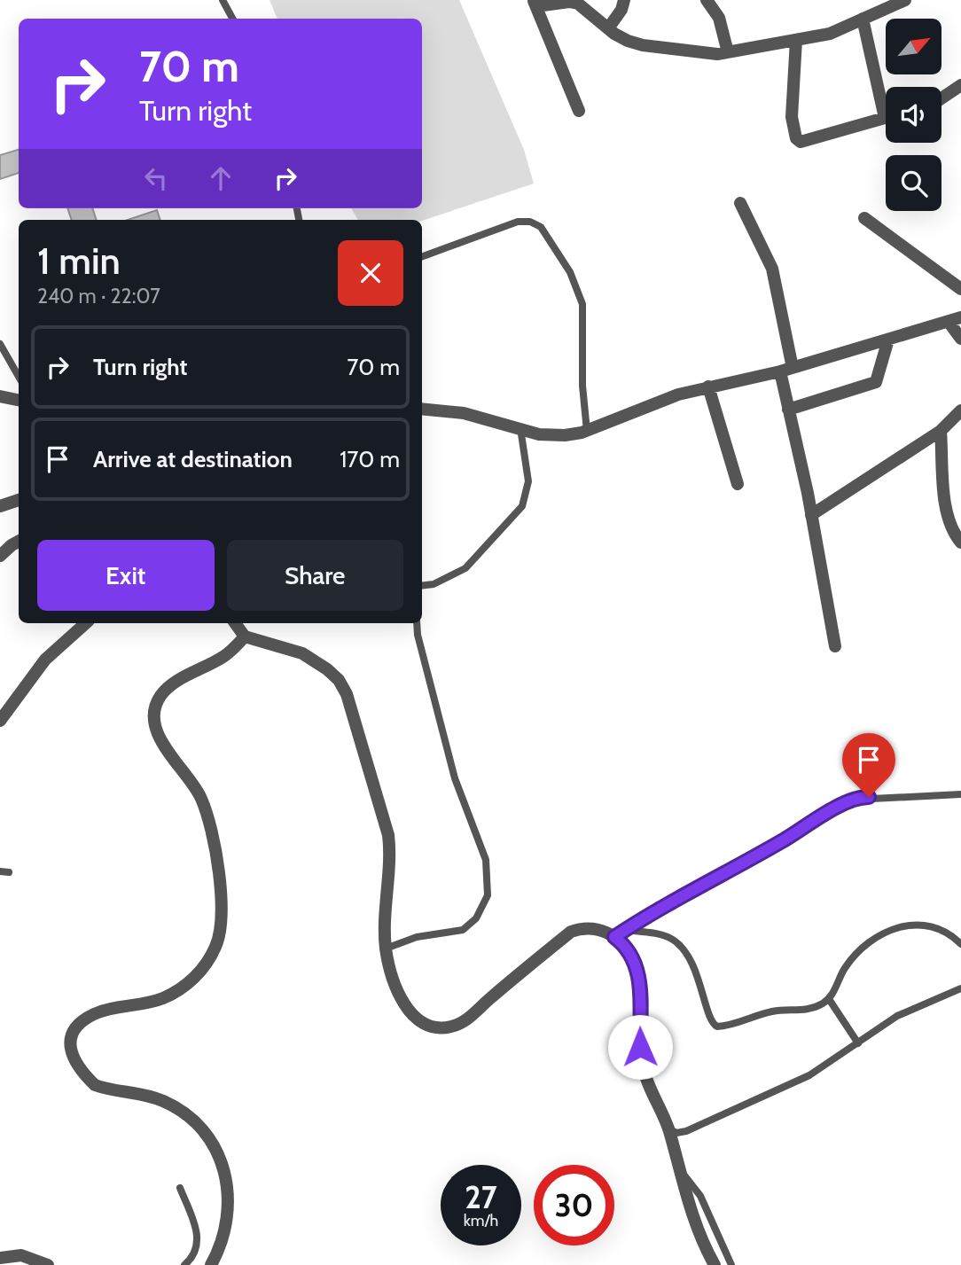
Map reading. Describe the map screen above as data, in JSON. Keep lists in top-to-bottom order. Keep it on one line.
{"north":"top right","page":{"turn":["70 m","Turn right"],"heading":["1 min","240 m · 22:07"],"list":[{"name":"Turn right","value":"70 m"},{"name":"Arrive at destination","value":"170 m"}],"buttons":["Exit","Share"],"speed":"27 km/h","limit":"30"}}
